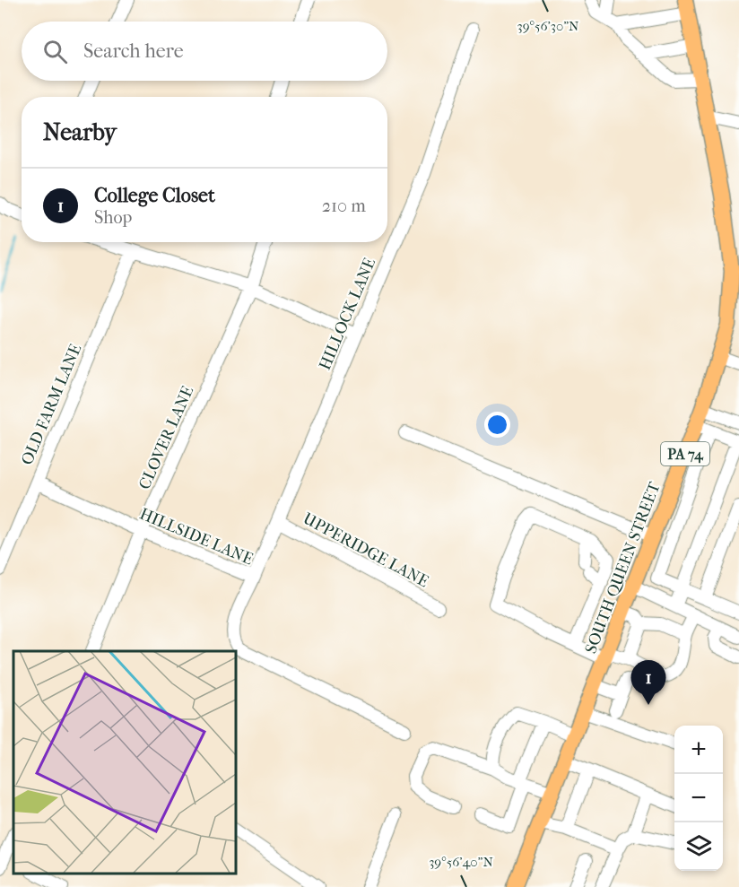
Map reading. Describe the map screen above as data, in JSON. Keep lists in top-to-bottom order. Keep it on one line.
{"streets":{"main road":["PA 74","SOUTH QUEEN STREET"],"street":["HILLOCK LANE","OLD FARM LANE","CLOVER LANE","HILLSIDE LANE","UPPERIDGE LANE"]},"crossings":[["HILLOCK LANE","HILLSIDE LANE"],["HILLOCK LANE","UPPERIDGE LANE"],["OLD FARM LANE","HILLSIDE LANE"],["CLOVER LANE","HILLSIDE LANE"]],"page":{"search":"Search here","heading":"Nearby","list":[{"mark":"1","name":"College Closet","note":"Shop","value":"210 m"}],"pins":"1","map_buttons":["+","−"]},"coordinates":["39°56'30\"N","39°56'40\"N"]}
